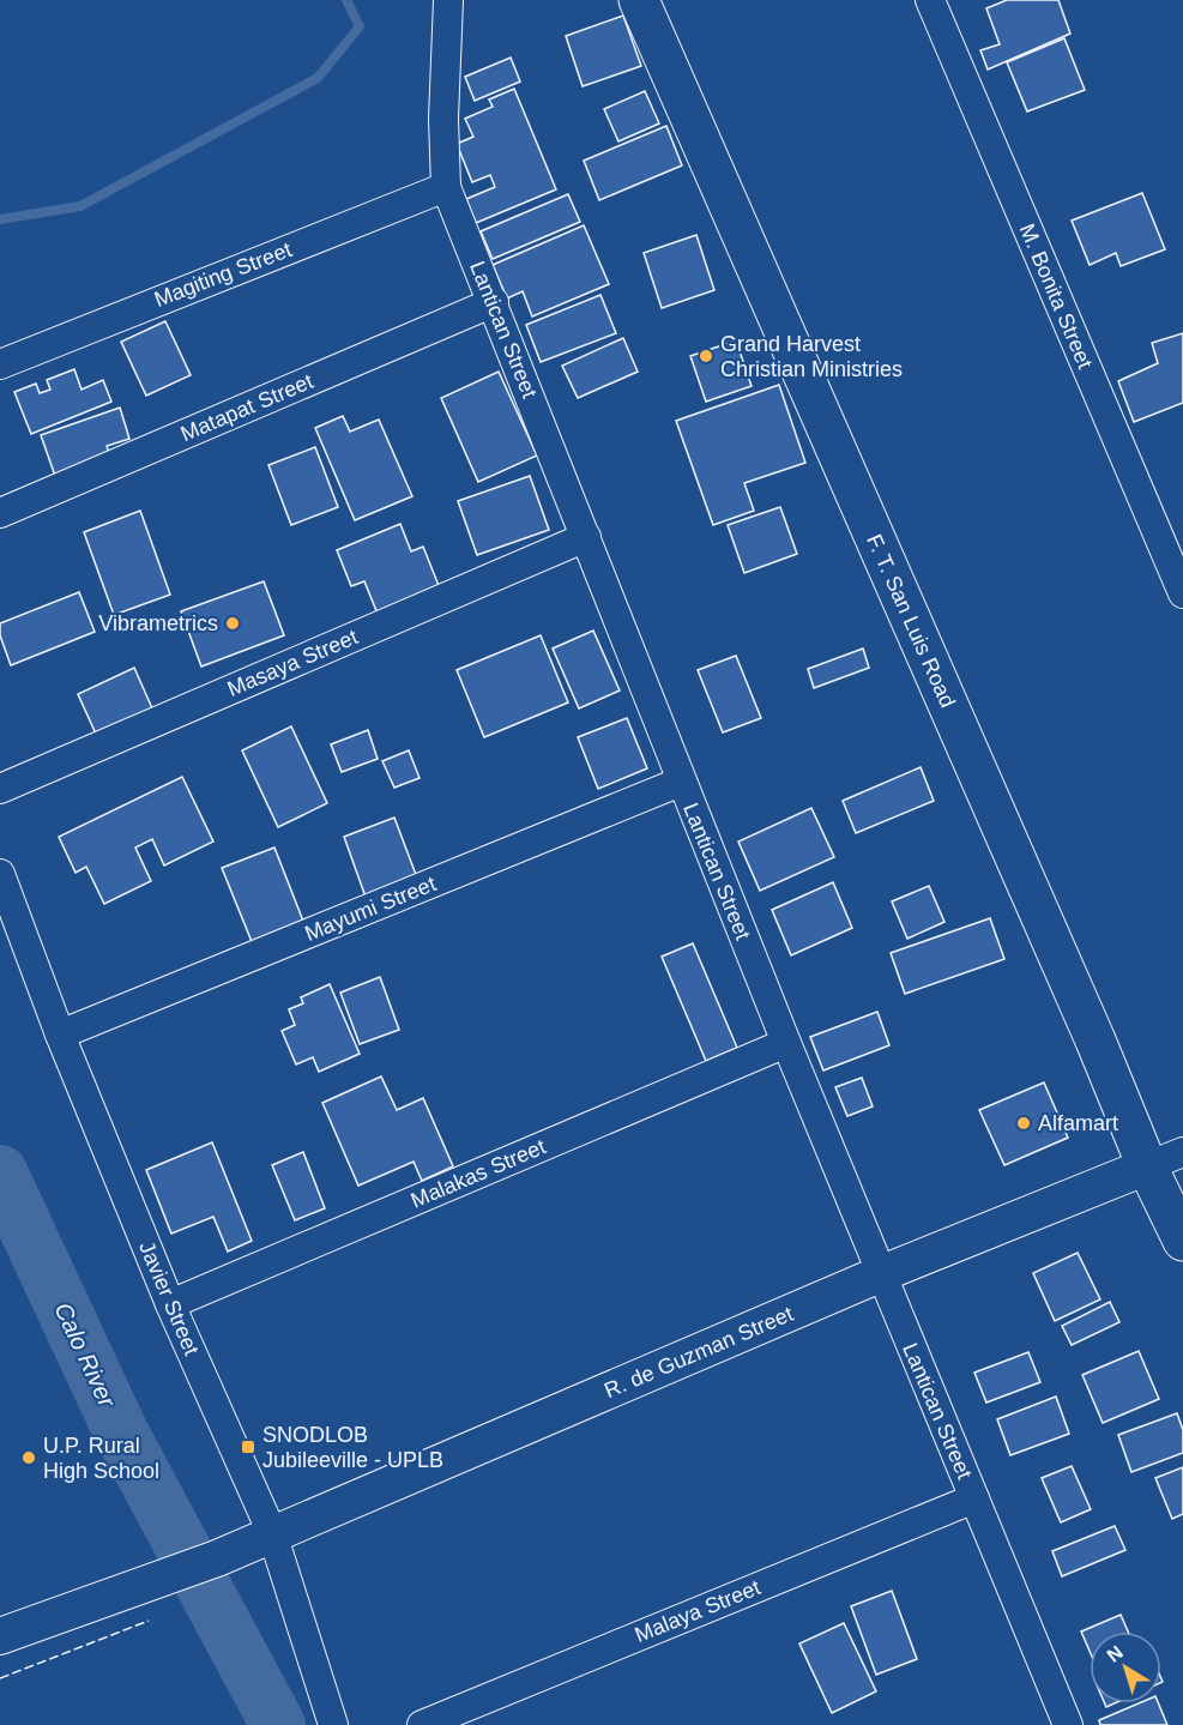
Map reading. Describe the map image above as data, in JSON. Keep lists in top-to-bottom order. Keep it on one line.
{"streets":{"main road":["F. T. San Luis Road"],"street":["Magiting Street","M. Bonita Street","Lantican Street","Matapat Street","Masaya Street","Mayumi Street","Malakas Street","Javier Street","R. de Guzman Street","Malaya Street"]},"crossings":[["Magiting Street","Lantican Street"],["Lantican Street","Matapat Street"],["Lantican Street","Masaya Street"],["Lantican Street","Mayumi Street"],["Lantican Street","Malakas Street"],["Lantican Street","R. de Guzman Street"],["Lantican Street","Malaya Street"],["F. T. San Luis Road","R. de Guzman Street"],["Mayumi Street","Javier Street"],["Malakas Street","Javier Street"],["Javier Street","R. de Guzman Street"]],"water":["Calo River"],"places":{"other":["Grand Harvest Christian Ministries","Vibrametrics","Alfamart","U.P. Rural High School"],"transit":["SNODLOB Jubileeville - UPLB"]},"north":"top left"}
